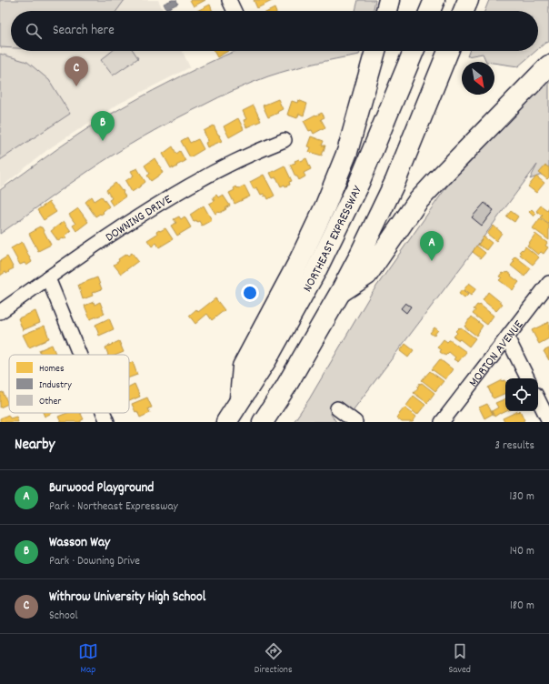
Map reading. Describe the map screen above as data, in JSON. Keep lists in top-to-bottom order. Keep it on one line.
{"streets":{"highway":["NORTHEAST EXPRESSWAY"],"street":["DOWNING DRIVE","MORTON AVENUE"]},"legend":["Homes","Industry","Other"],"north":"bottom right","page":{"search":"Search here","pins":["C","B","A"],"heading":["Nearby","3 results"],"list":[{"mark":"A","name":"Burwood Playground","note":"Park · Northeast Expressway","value":"130 m"},{"mark":"B","name":"Wasson Way","note":"Park · Downing Drive","value":"140 m"},{"mark":"C","name":"Withrow University High School","note":"School","value":"180 m"}],"nav":["Map","Directions","Saved"]}}
